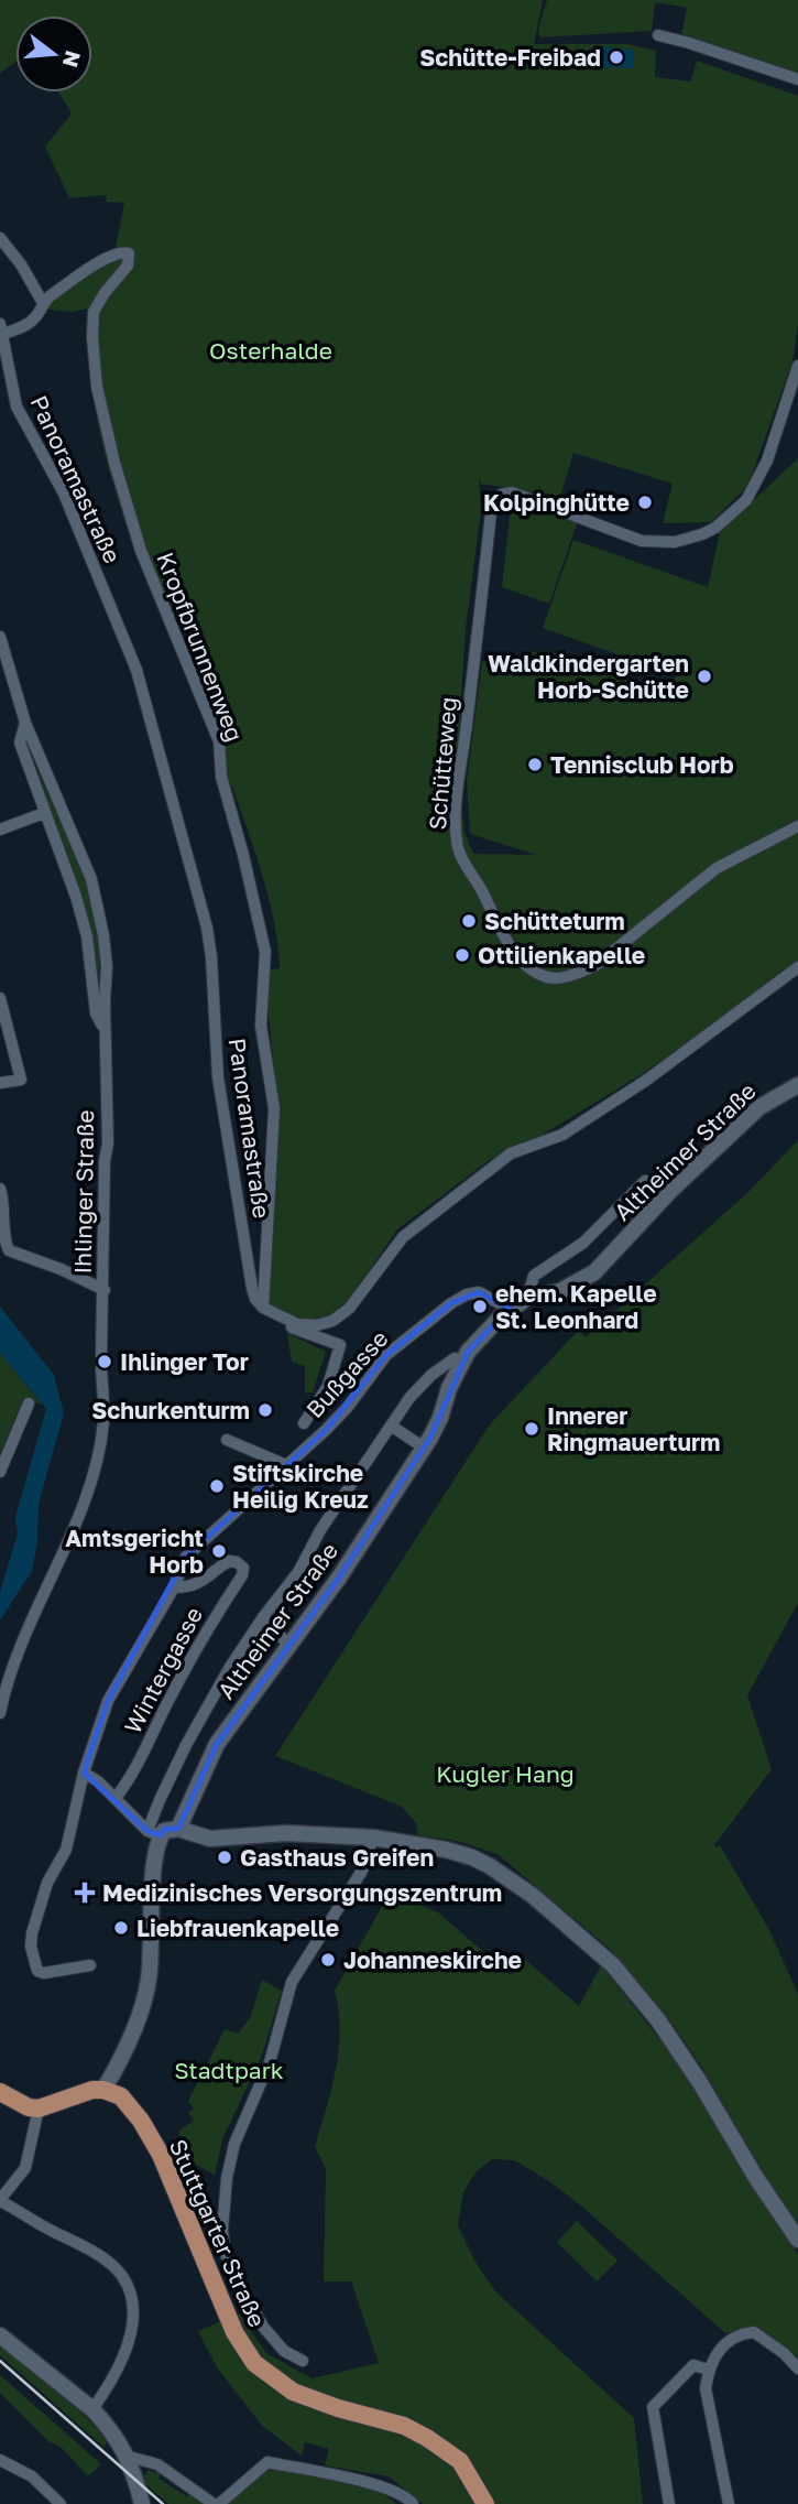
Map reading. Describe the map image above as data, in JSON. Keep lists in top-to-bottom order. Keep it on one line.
{"streets":{"main road":["Stuttgarter Straße"],"street":["Panoramastraße","Kropfbrunnenweg","Schütteweg","Altheimer Straße","Ihlinger Straße","Bußgasse","Wintergasse"]},"crossings":[["Panoramastraße","Kropfbrunnenweg"],["Altheimer Straße","Bußgasse"],["Bußgasse","Wintergasse"]],"parks":["Osterhalde","Kugler Hang","Stadtpark"],"places":{"other":["Schütte-Freibad","Kolpinghütte","Waldkindergarten Horb-Schütte","Tennisclub Horb","Schütteturm","Ottilienkapelle","ehem. Kapelle St. Leonhard","Ihlinger Tor","Schurkenturm","Innerer Ringmauerturm","Stiftskirche Heilig Kreuz","Amtsgericht Horb","Gasthaus Greifen","Liebfrauenkapelle","Johanneskirche"],"health":["Medizinisches Versorgungszentrum"]},"north":"right"}
